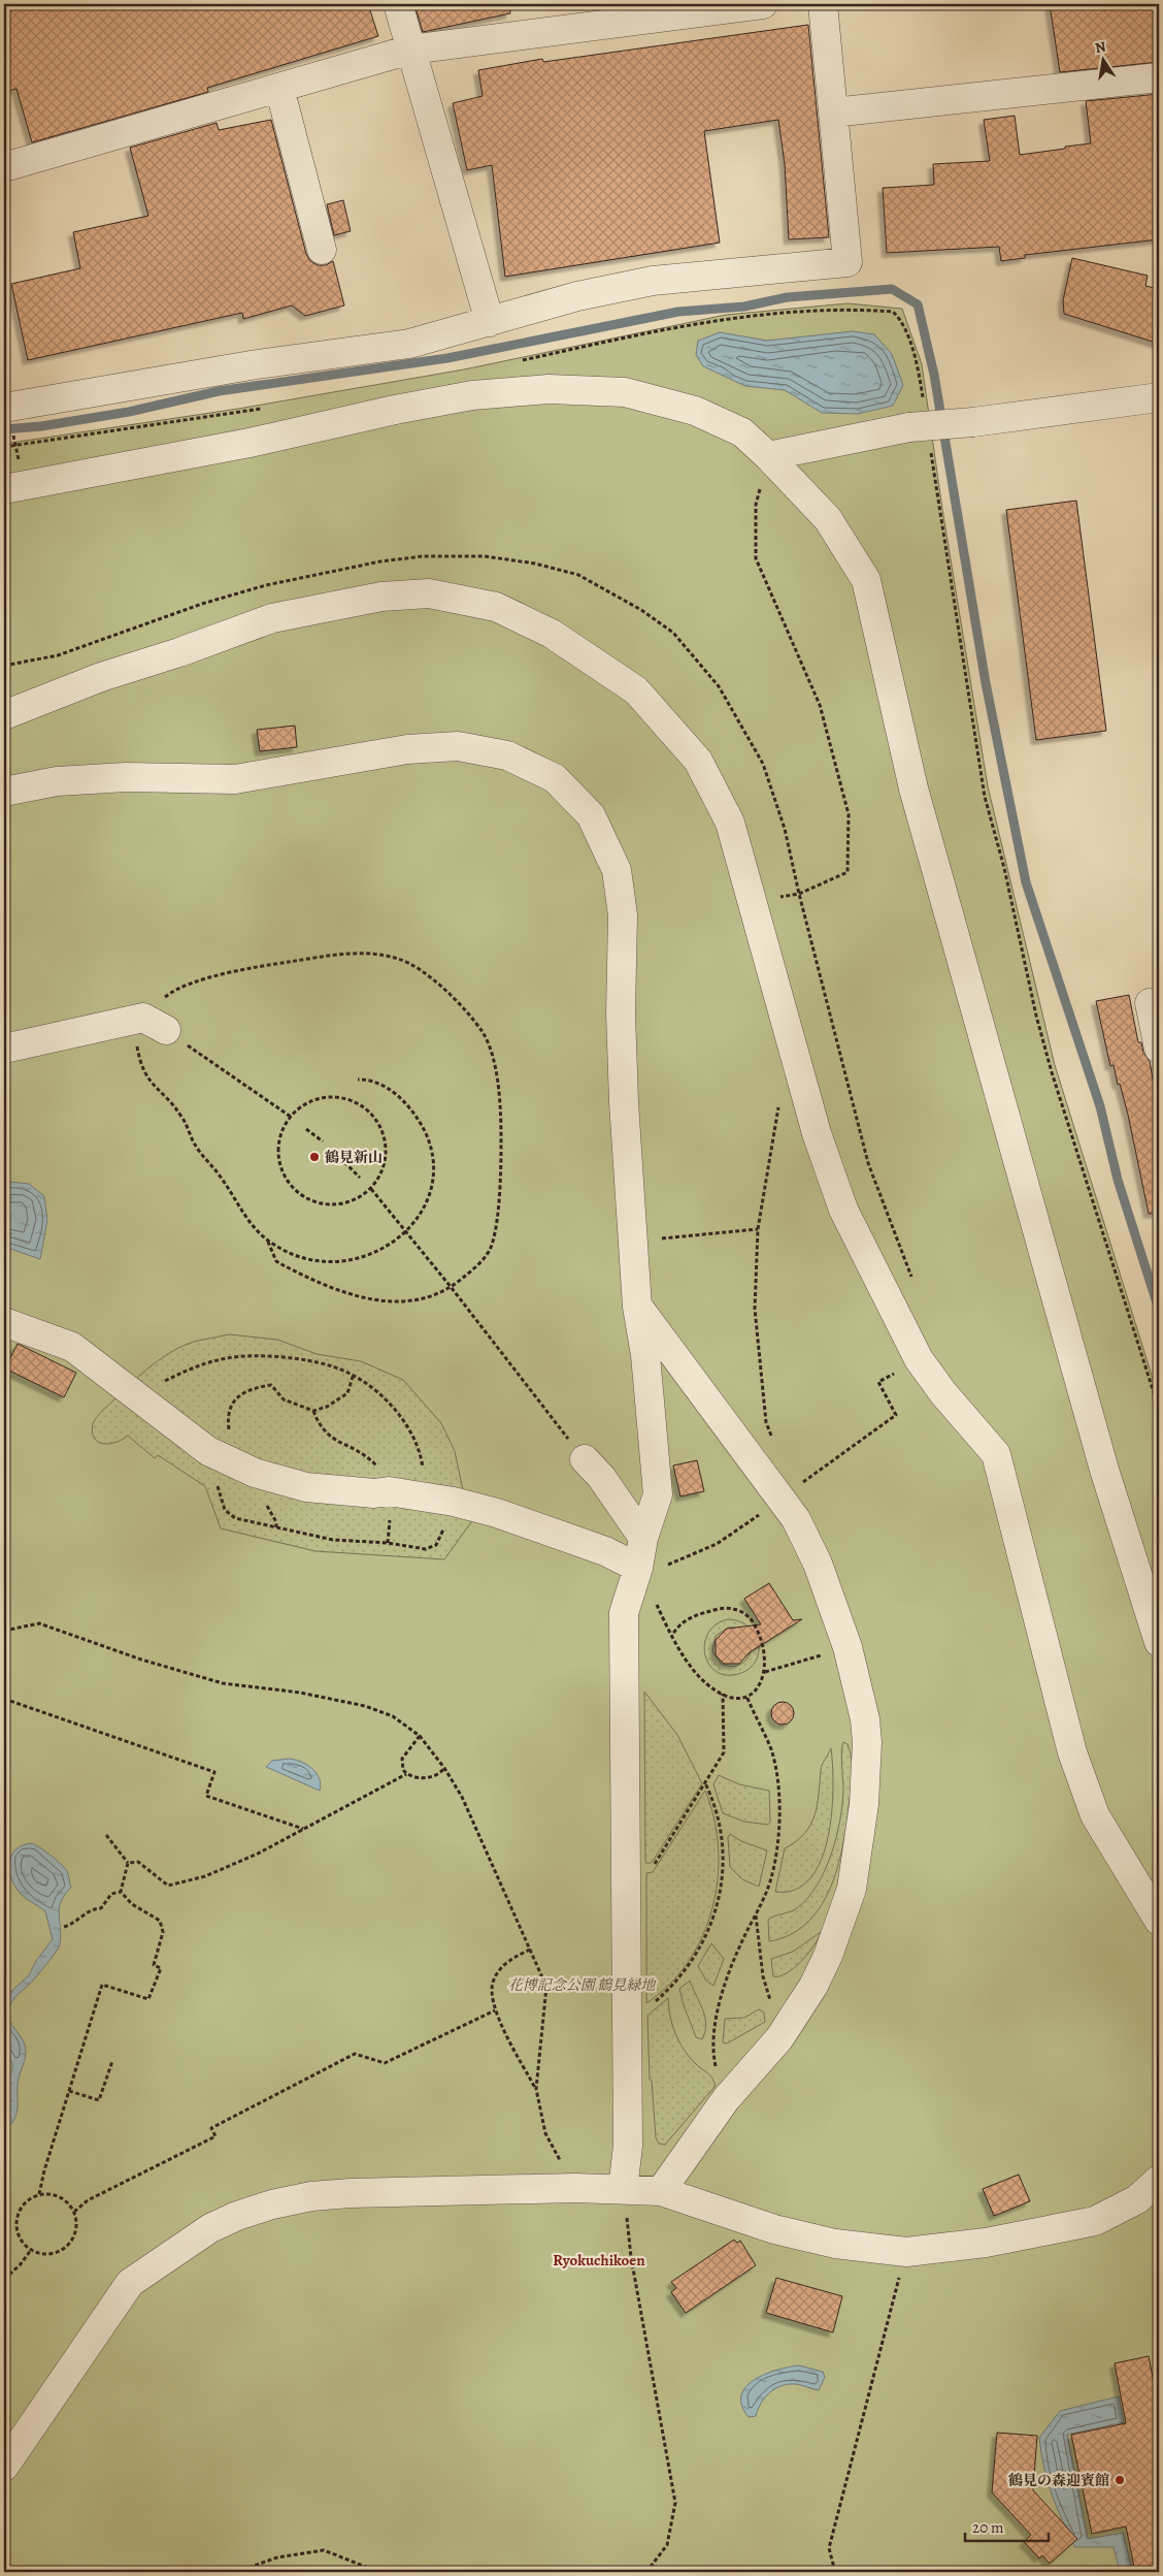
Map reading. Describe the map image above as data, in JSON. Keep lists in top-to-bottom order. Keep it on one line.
{"districts":["Ryokuchikoen"],"parks":["花博記念公園 鶴見緑地"],"places":["鶴見新山","鶴見の森迎賓館"],"scale_bar":"20 m","north":"top"}
